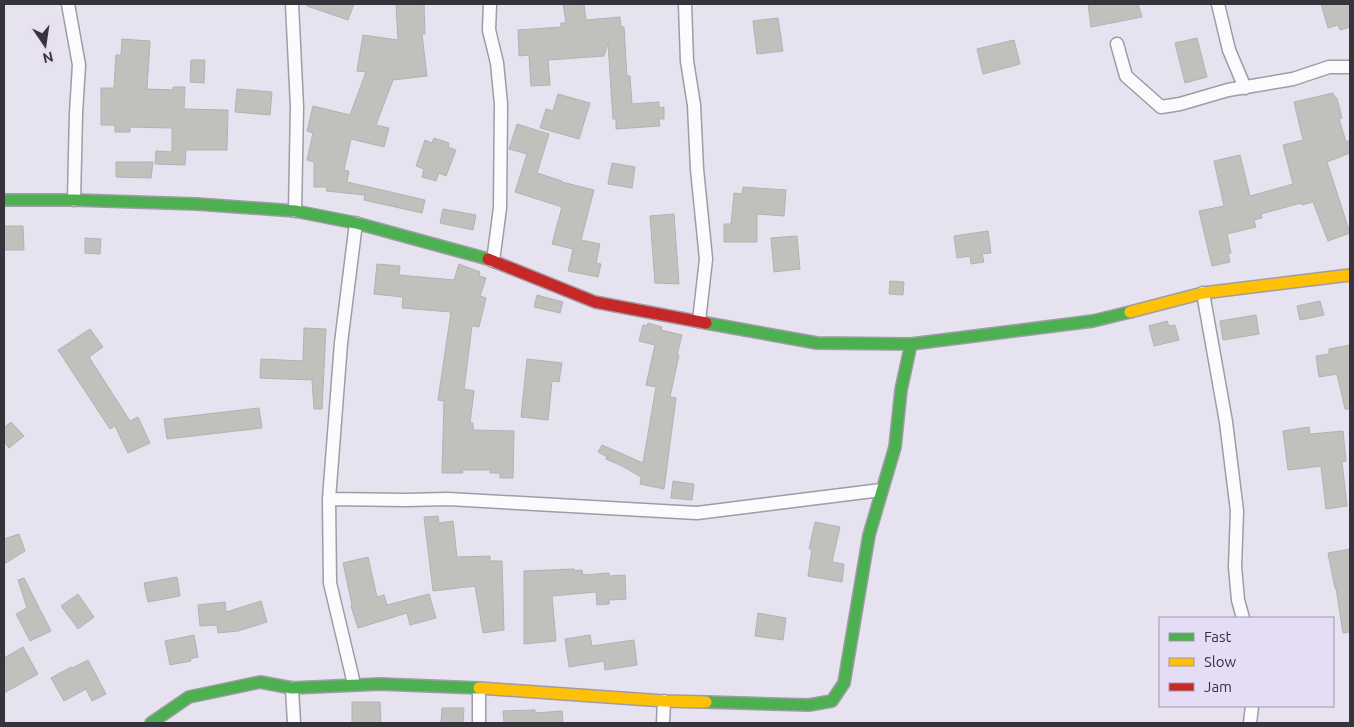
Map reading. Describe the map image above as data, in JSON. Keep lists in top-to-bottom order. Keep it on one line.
{"legend":["Fast","Slow","Jam"],"north":"bottom"}
